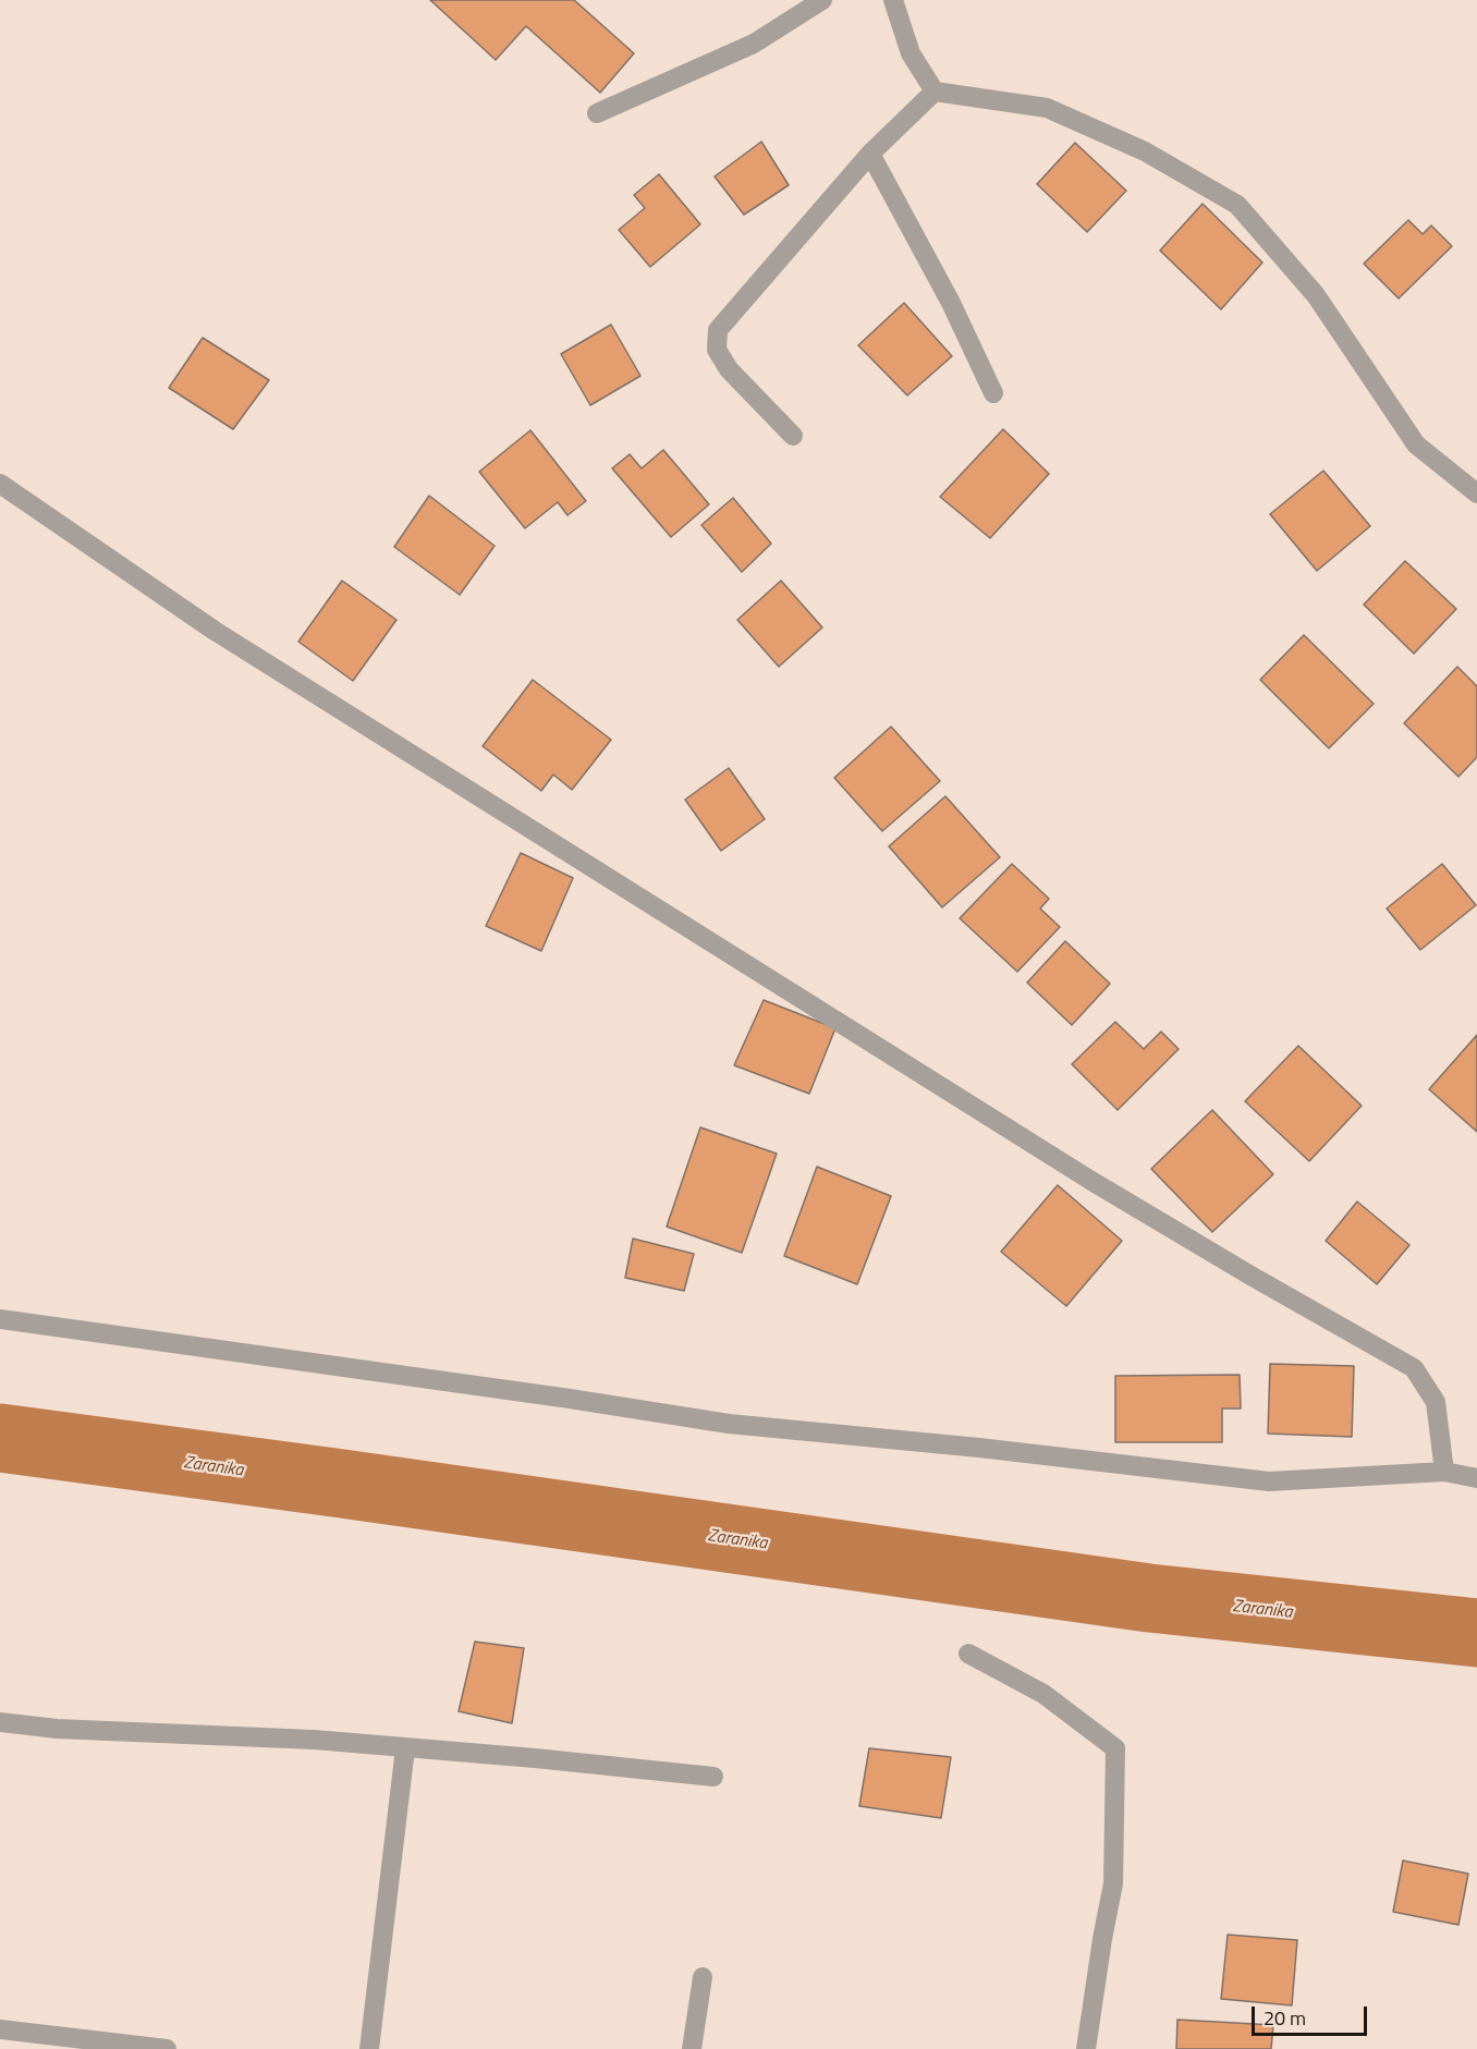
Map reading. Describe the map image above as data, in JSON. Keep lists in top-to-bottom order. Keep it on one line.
{"water":["Zaranika"],"scale_bar":"20 m"}
